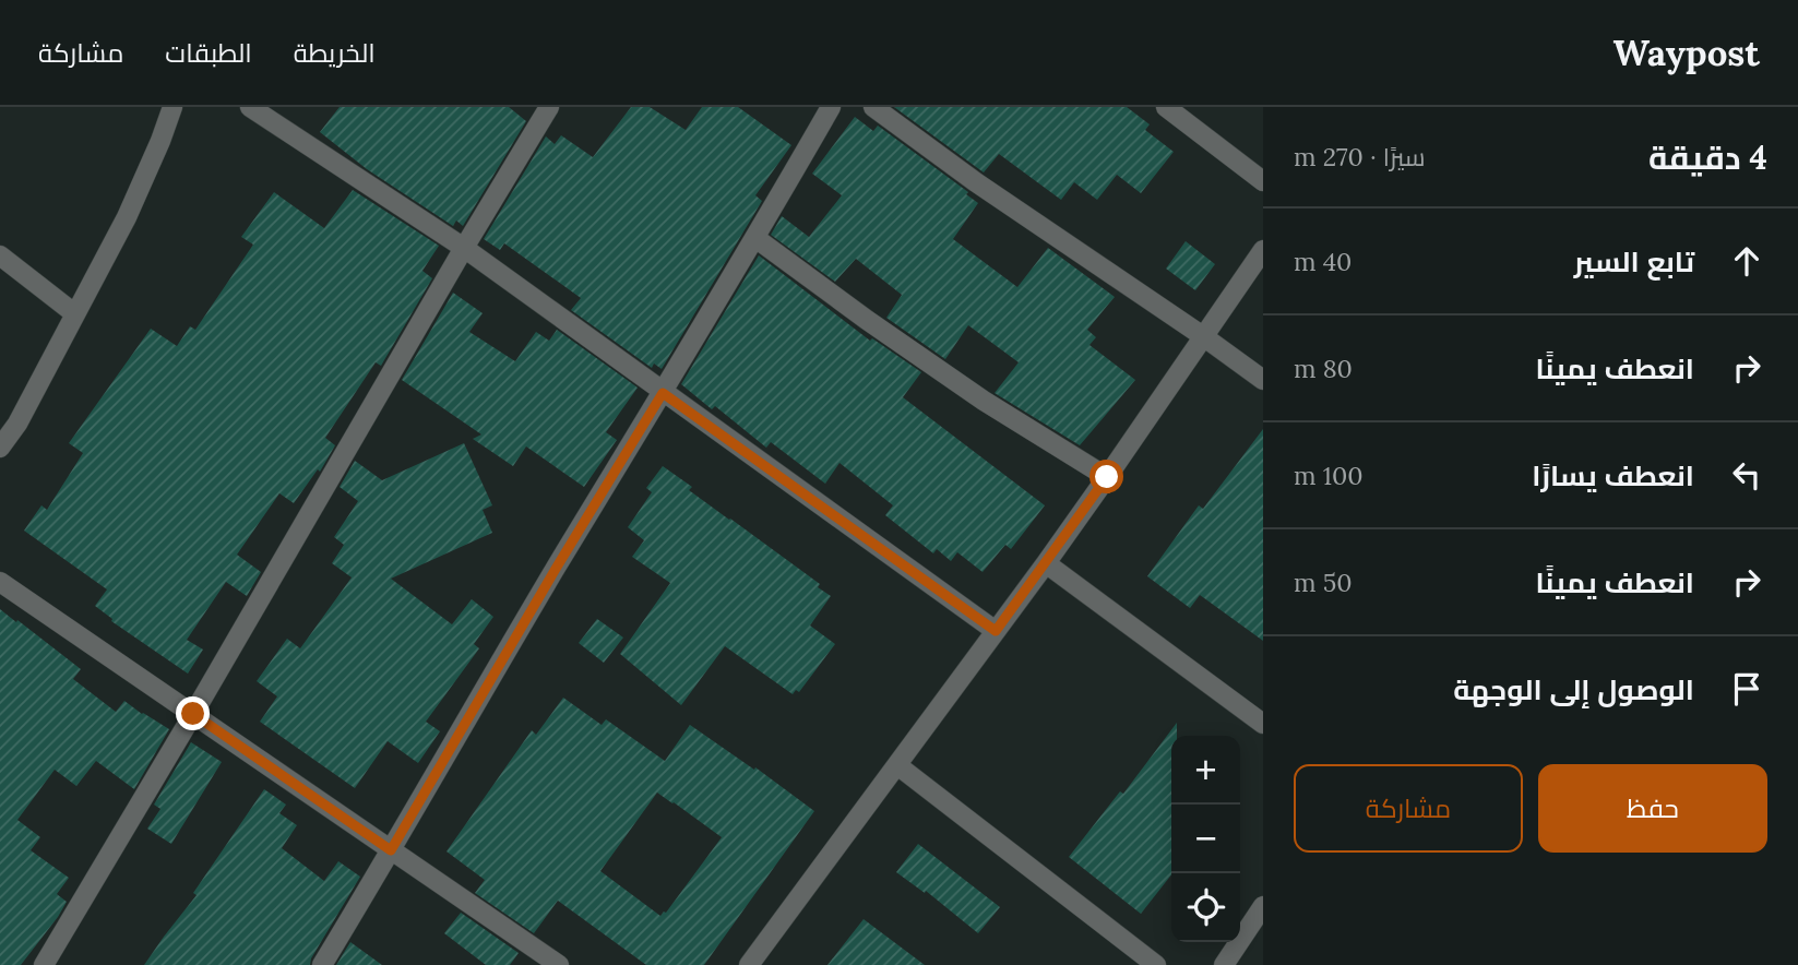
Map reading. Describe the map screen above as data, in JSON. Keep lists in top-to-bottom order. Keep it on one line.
{"page":{"header":"Waypost","nav":["الخريطة","الطبقات","مشاركة"],"heading":["4 دقيقة","سيرًا · 270 m"],"list":[["تابع السير","40 m"],["انعطف يمينًا","80 m"],["انعطف يسارًا","100 m"],["انعطف يمينًا","50 m"],"الوصول إلى الوجهة"],"map_buttons":["+","−"],"buttons":["حفظ","مشاركة"]}}
